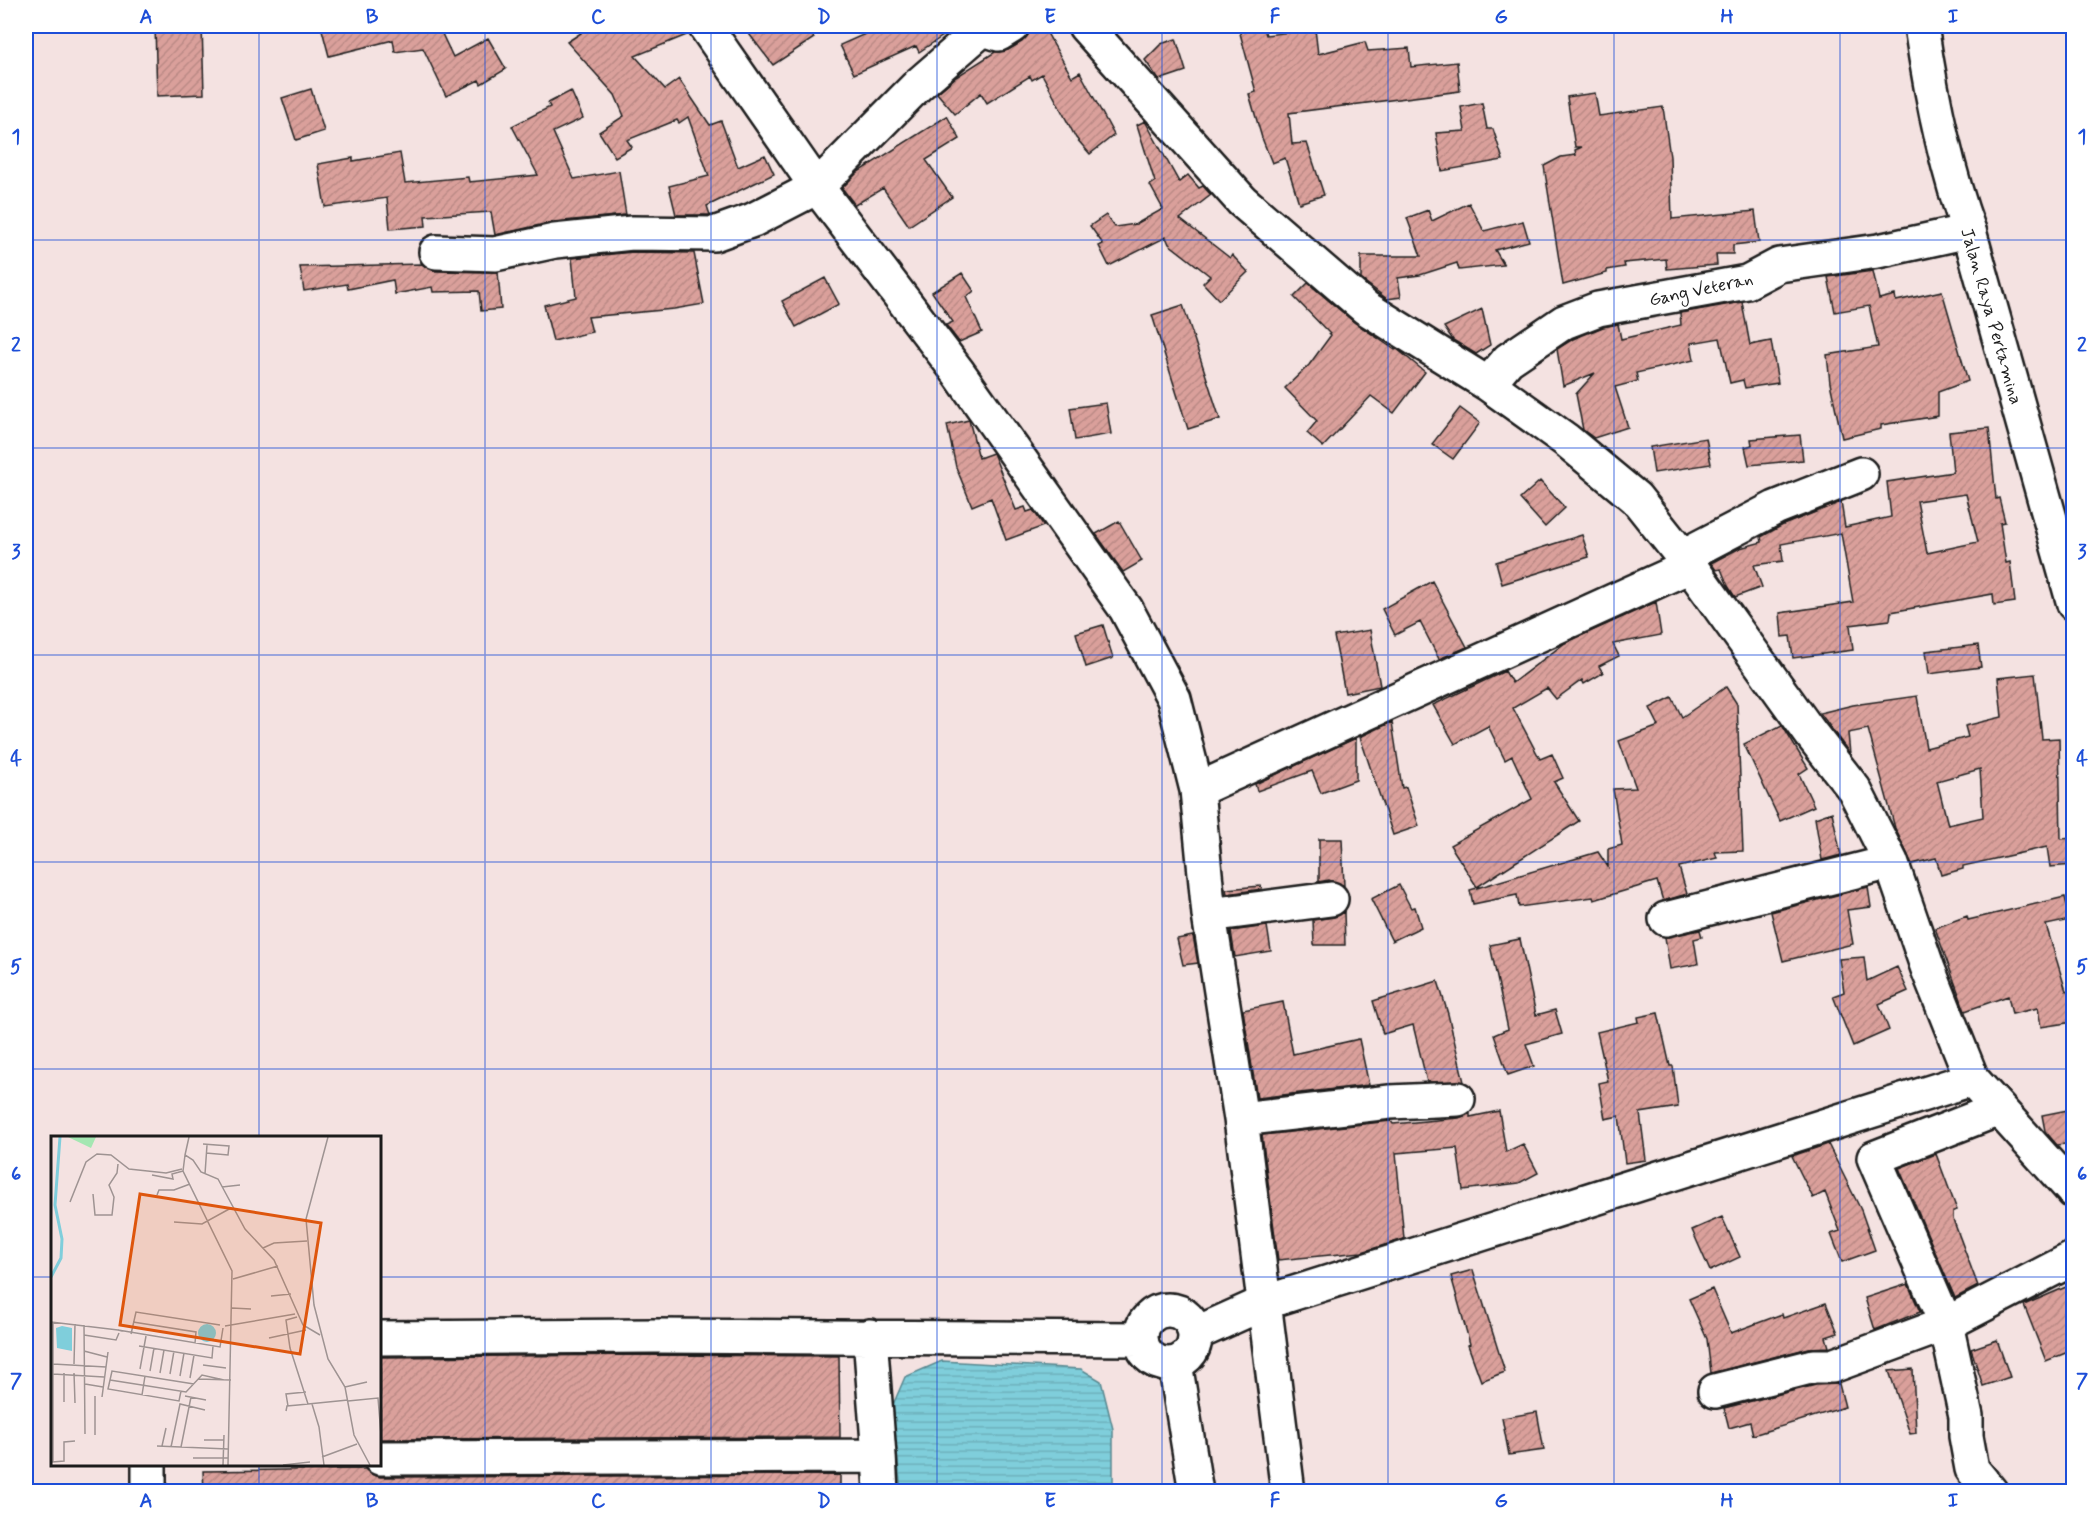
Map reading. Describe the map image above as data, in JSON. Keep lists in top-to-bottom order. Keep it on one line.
{"streets":{"street":["Gang Veteran","Jalan Raya Pertamina"]},"crossings":[["Gang Veteran","Jalan Raya Pertamina"]],"grid":{"columns":["A","B","C","D","E","F","G","H","I"],"rows":["1","2","3","4","5","6","7"]}}
